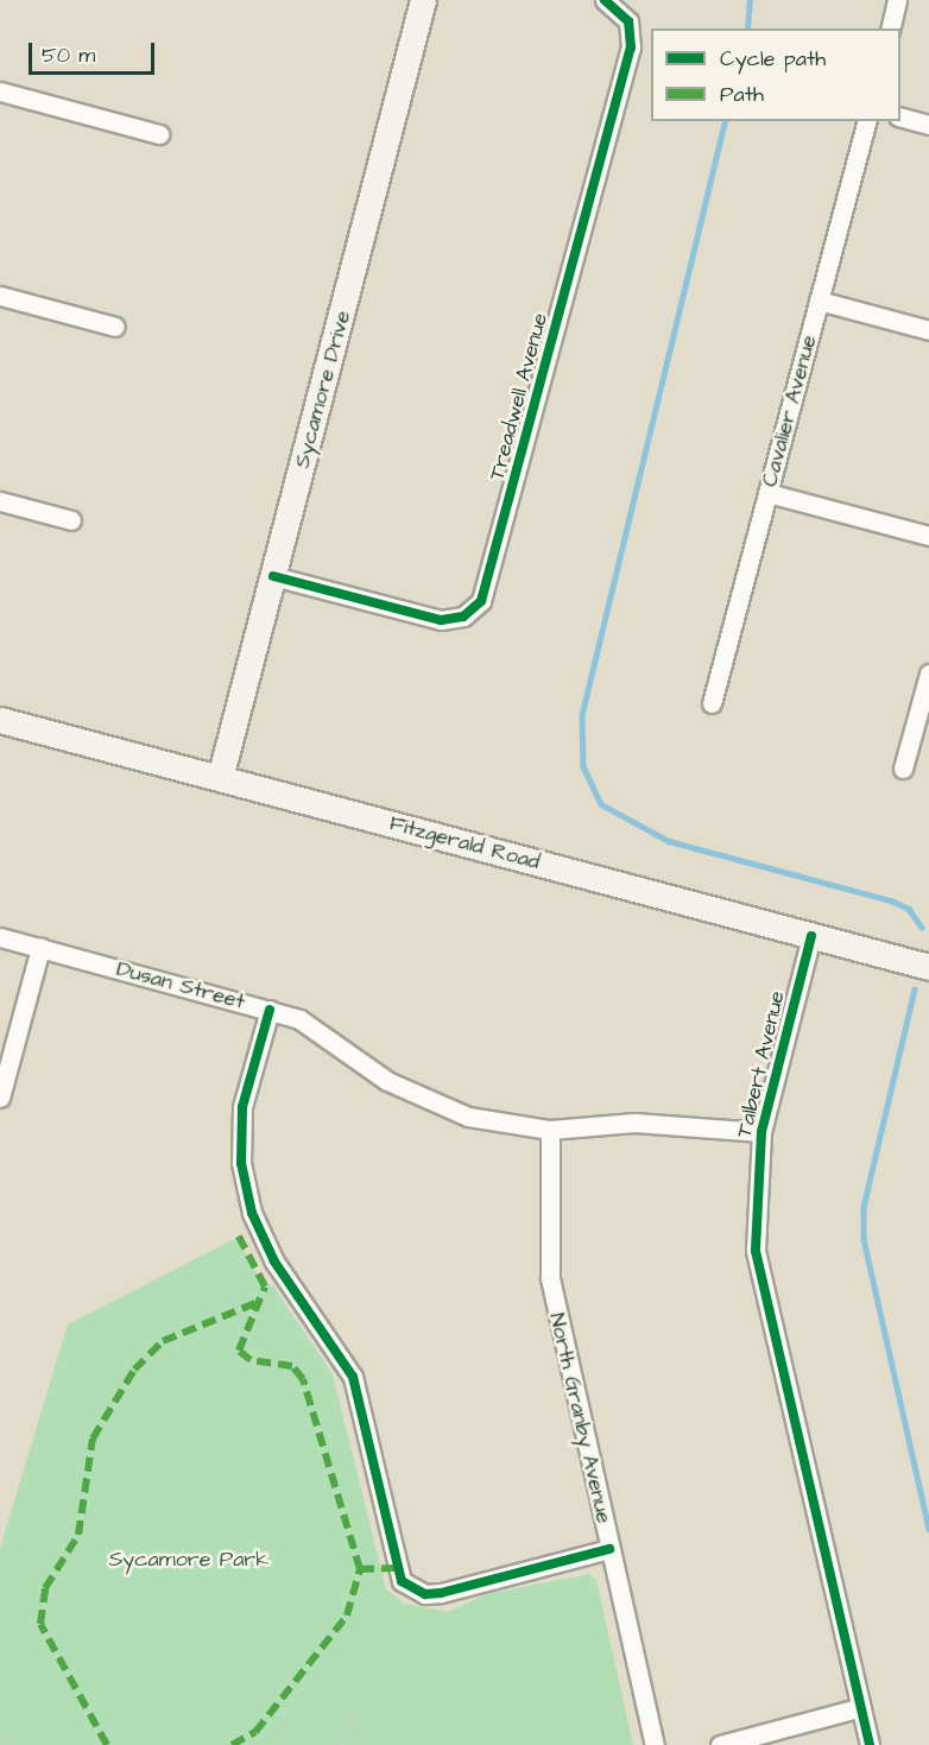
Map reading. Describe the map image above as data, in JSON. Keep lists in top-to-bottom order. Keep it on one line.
{"streets":{"main road":["Sycamore Drive","Fitzgerald Road"],"street":["Treadwell Avenue","Cavalier Avenue","Dusan Street","Talbert Avenue","North Granby Avenue"]},"crossings":[["Sycamore Drive","Treadwell Avenue"],["Sycamore Drive","Fitzgerald Road"],["Fitzgerald Road","Talbert Avenue"],["Dusan Street","Talbert Avenue"],["Dusan Street","North Granby Avenue"]],"parks":["Sycamore Park"],"legend":["Cycle path","Path"],"scale_bar":"50 m"}
